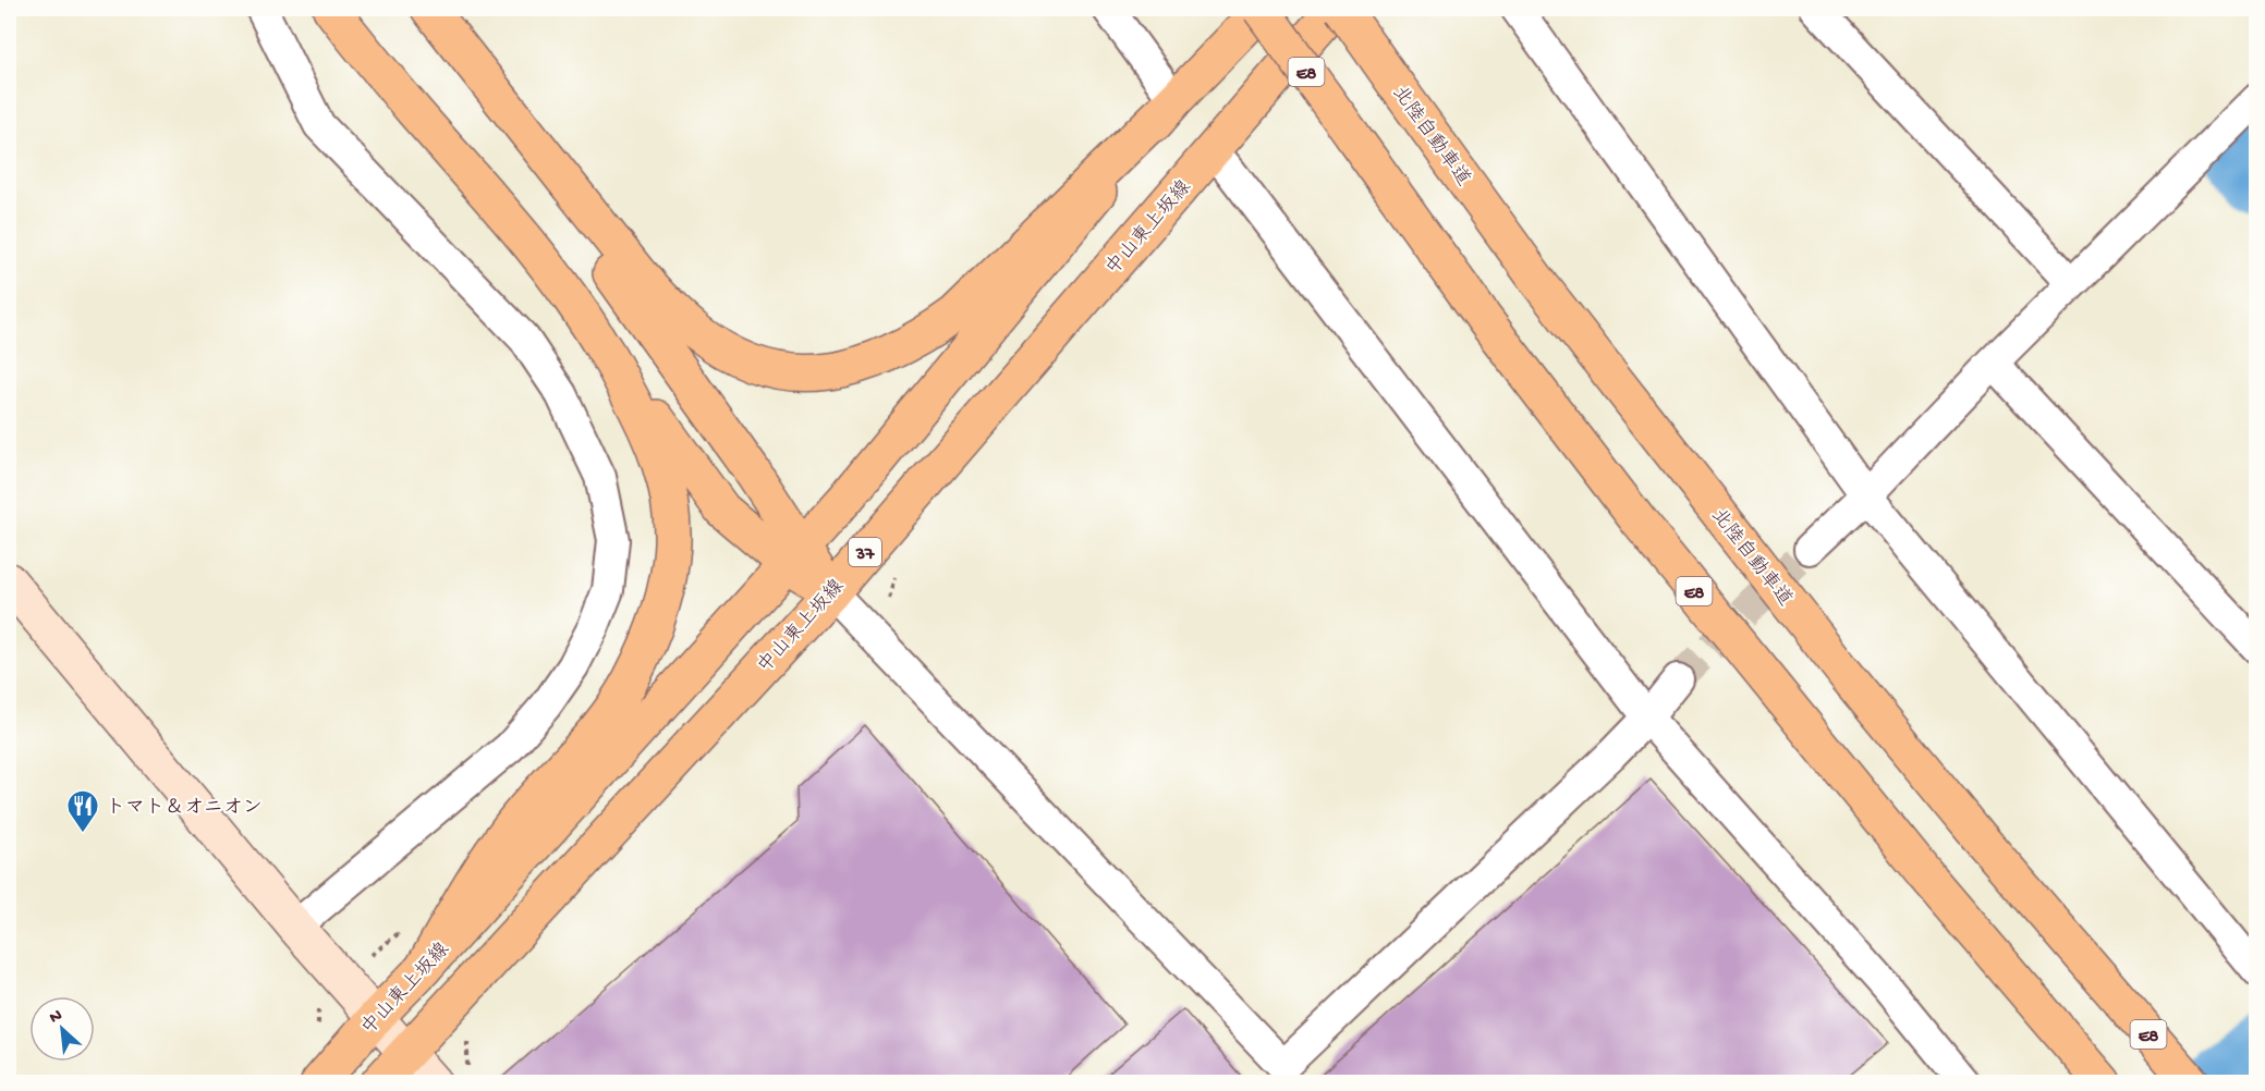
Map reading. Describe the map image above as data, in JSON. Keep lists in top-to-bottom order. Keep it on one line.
{"streets":{"main road":["E8","北陸自動車道","中山東上坂線","37"]},"crossings":[["E8","中山東上坂線"]],"places":{"restaurant":["トマト＆オニオン"]},"north":"top left"}
